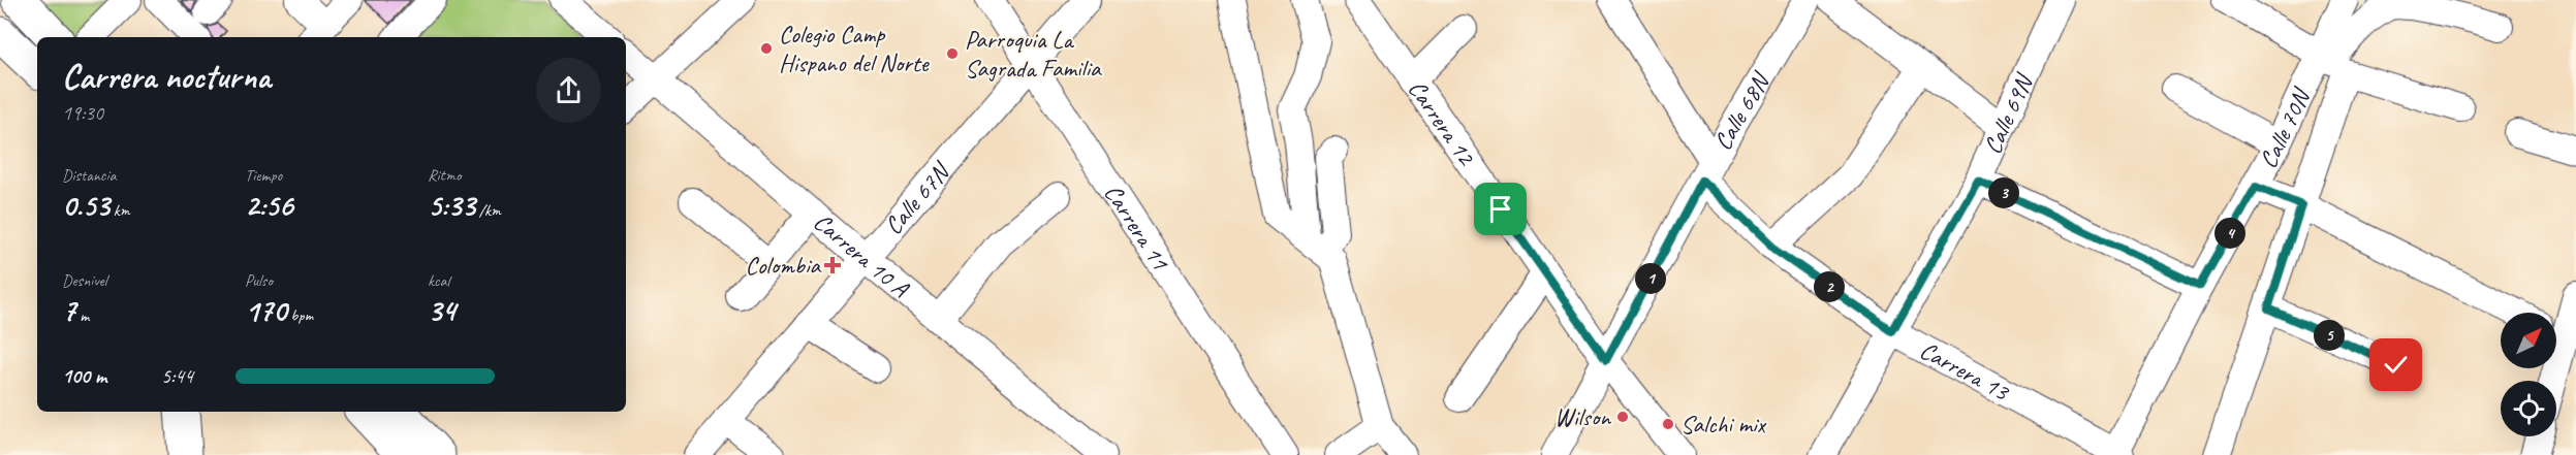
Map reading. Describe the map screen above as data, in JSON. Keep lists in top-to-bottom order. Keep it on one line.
{"streets":{"street":["Calle 68N","Calle 69N","Carrera 12","Calle 70N","Calle 67N","Carrera 11","Carrera 10 A","Carrera 13"]},"crossings":[["Calle 68N","Carrera 12"],["Calle 68N","Carrera 13"],["Calle 69N","Carrera 13"],["Calle 70N","Carrera 13"],["Calle 67N","Carrera 11"],["Calle 67N","Carrera 10 A"]],"places":{"other":["Colegio Camp Hispano del Norte","Parroquia La Sagrada Familia","Wilson","Salchi mix"],"health":["Colombia"]},"north":"top right","page":{"heading":["Carrera nocturna","19:30"],"stats":[["Distancia","0.53 km"],["Tiempo","2:56"],["Ritmo","5:33 /km"],["Desnivel","7 m"],["Pulso","170 bpm"],["kcal","34"]],"pins":["3","4","1","2","5"],"list":[{"name":"100 m","note":"5:44"}]}}
